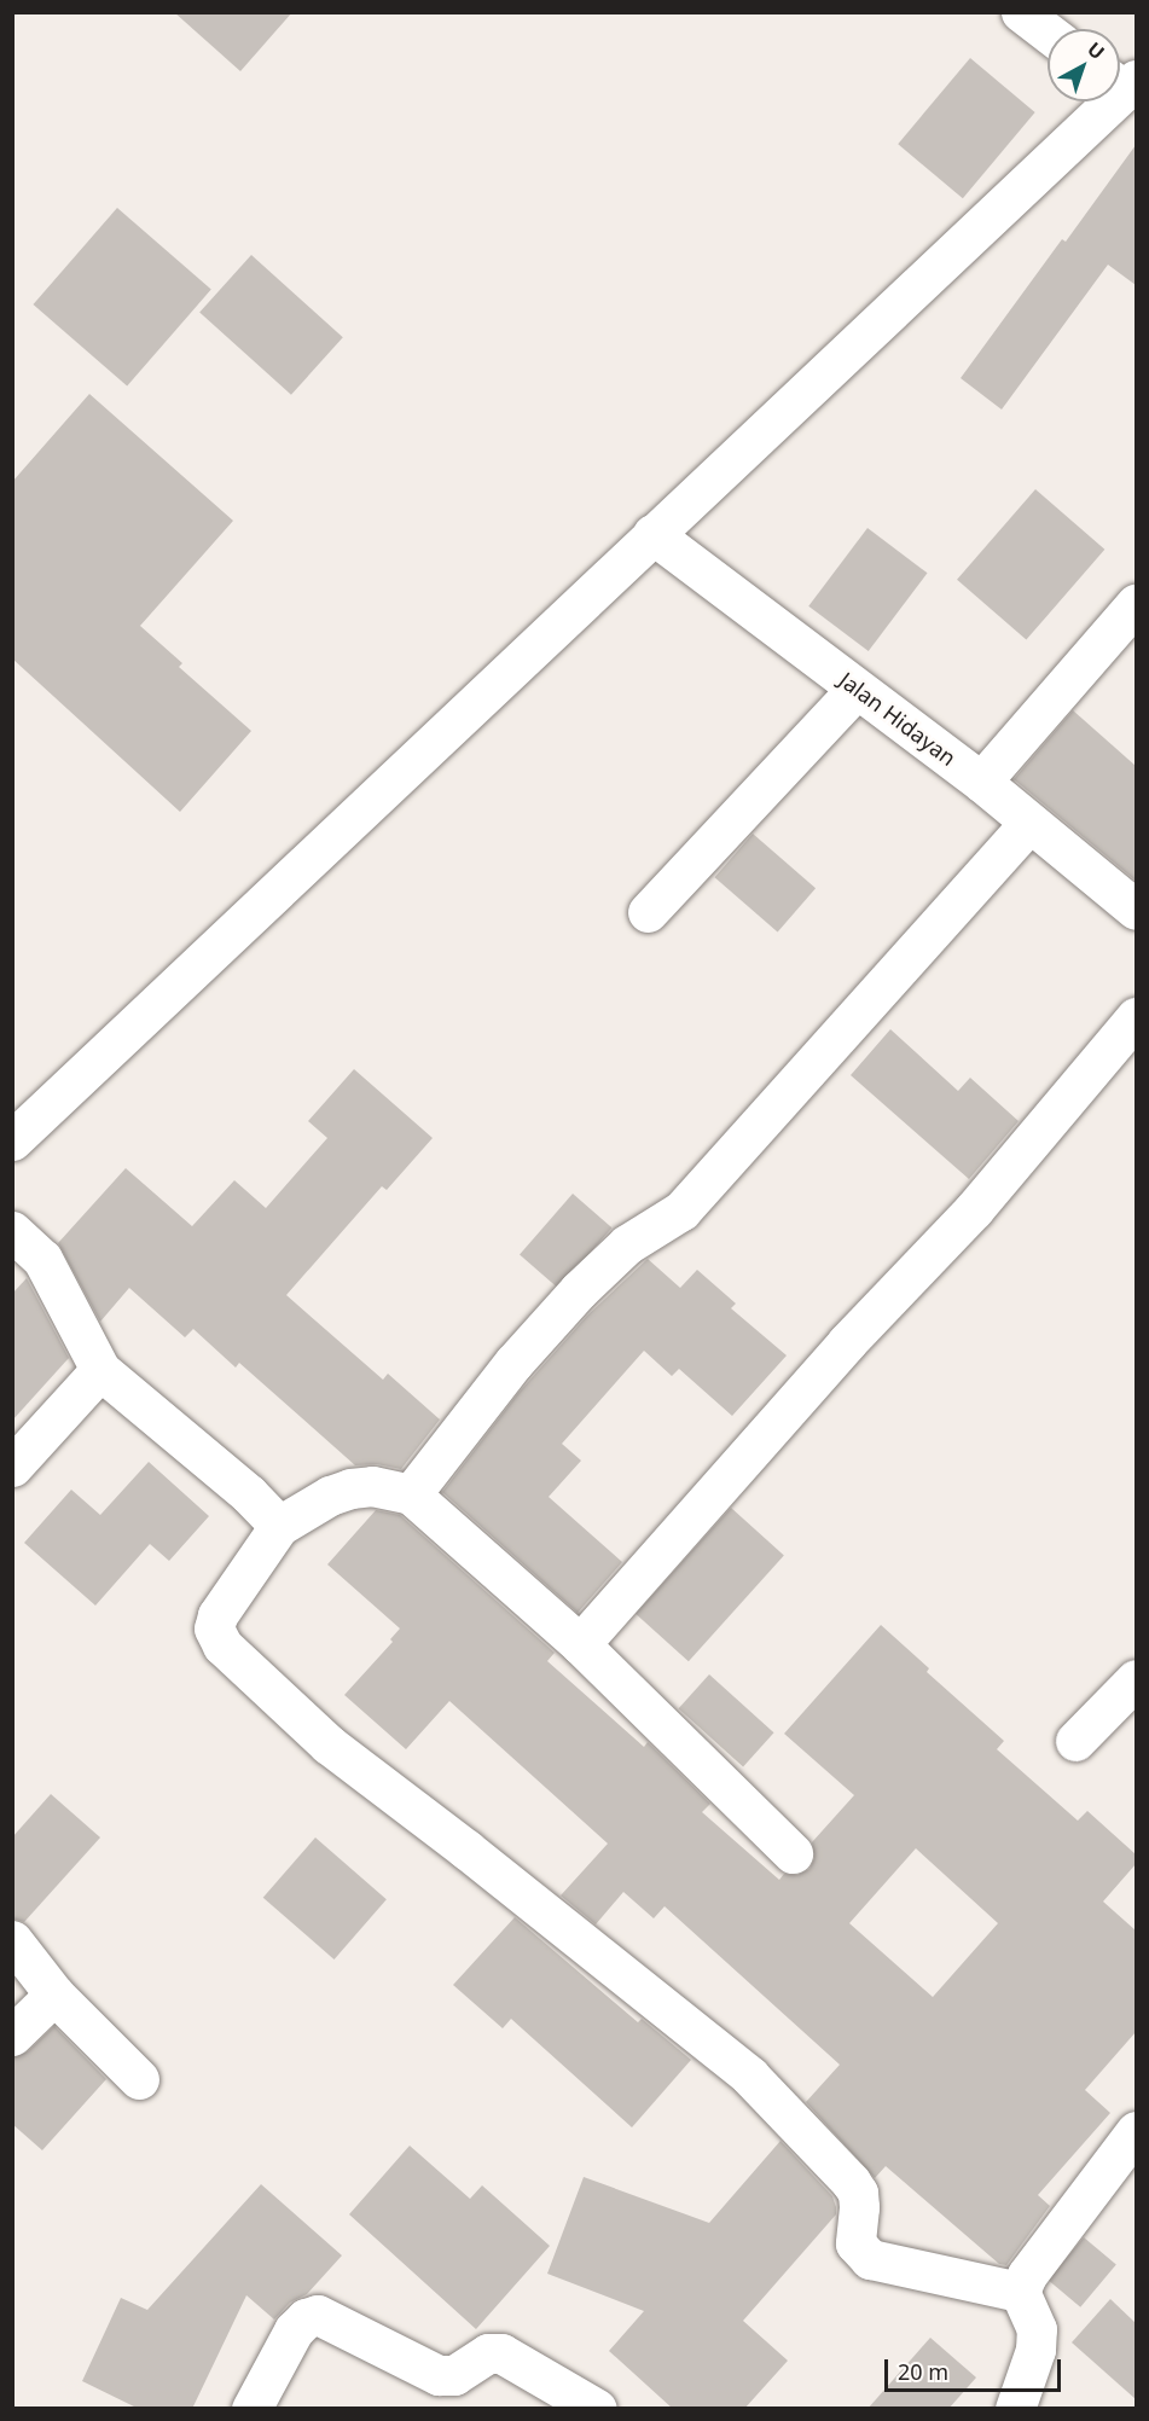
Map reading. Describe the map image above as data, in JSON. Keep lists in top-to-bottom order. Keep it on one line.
{"streets":{"street":["Jalan Hidayan"]},"scale_bar":"20 m","north":"top right"}
